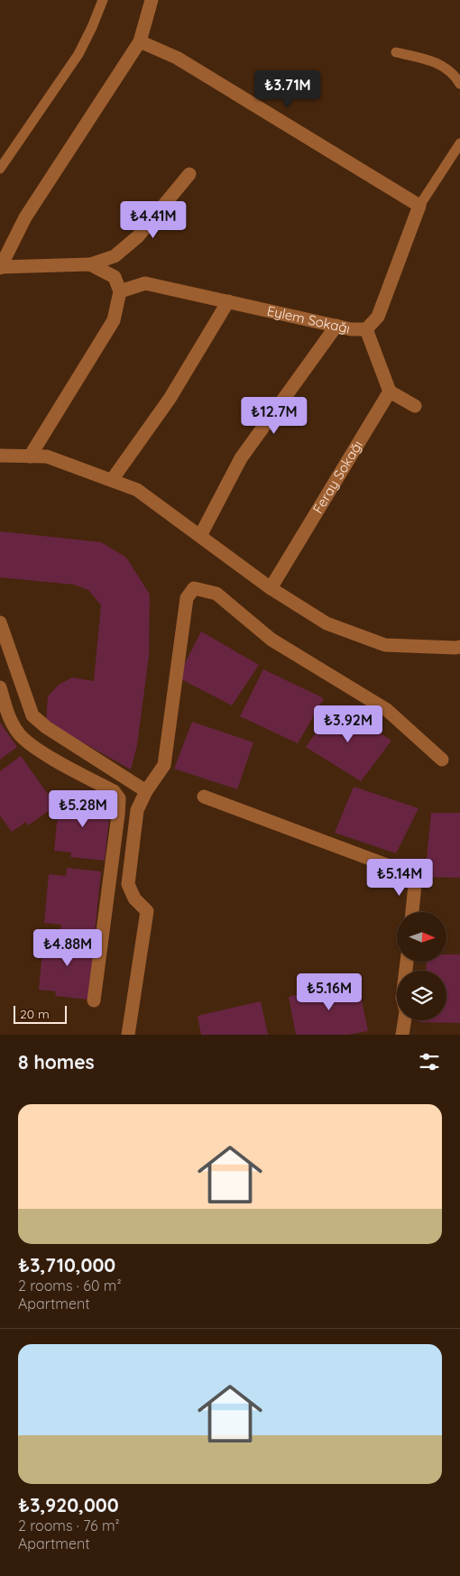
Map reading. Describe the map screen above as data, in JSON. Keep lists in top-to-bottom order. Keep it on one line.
{"streets":{"street":["Eylem Sokağı","Feray Sokağı"]},"scale_bar":"20 m","north":"right","page":{"price":["₺3.71M","₺4.41M","₺12.7M","₺3.92M","₺5.28M","₺5.14M","₺4.88M","₺5.16M"],"scale":"20 m","heading":"8 homes","list":[{"name":"₺3,710,000","note":"2 rooms · 60 m² · Apartment"},{"name":"₺3,920,000","note":"2 rooms · 76 m² · Apartment"}]}}
